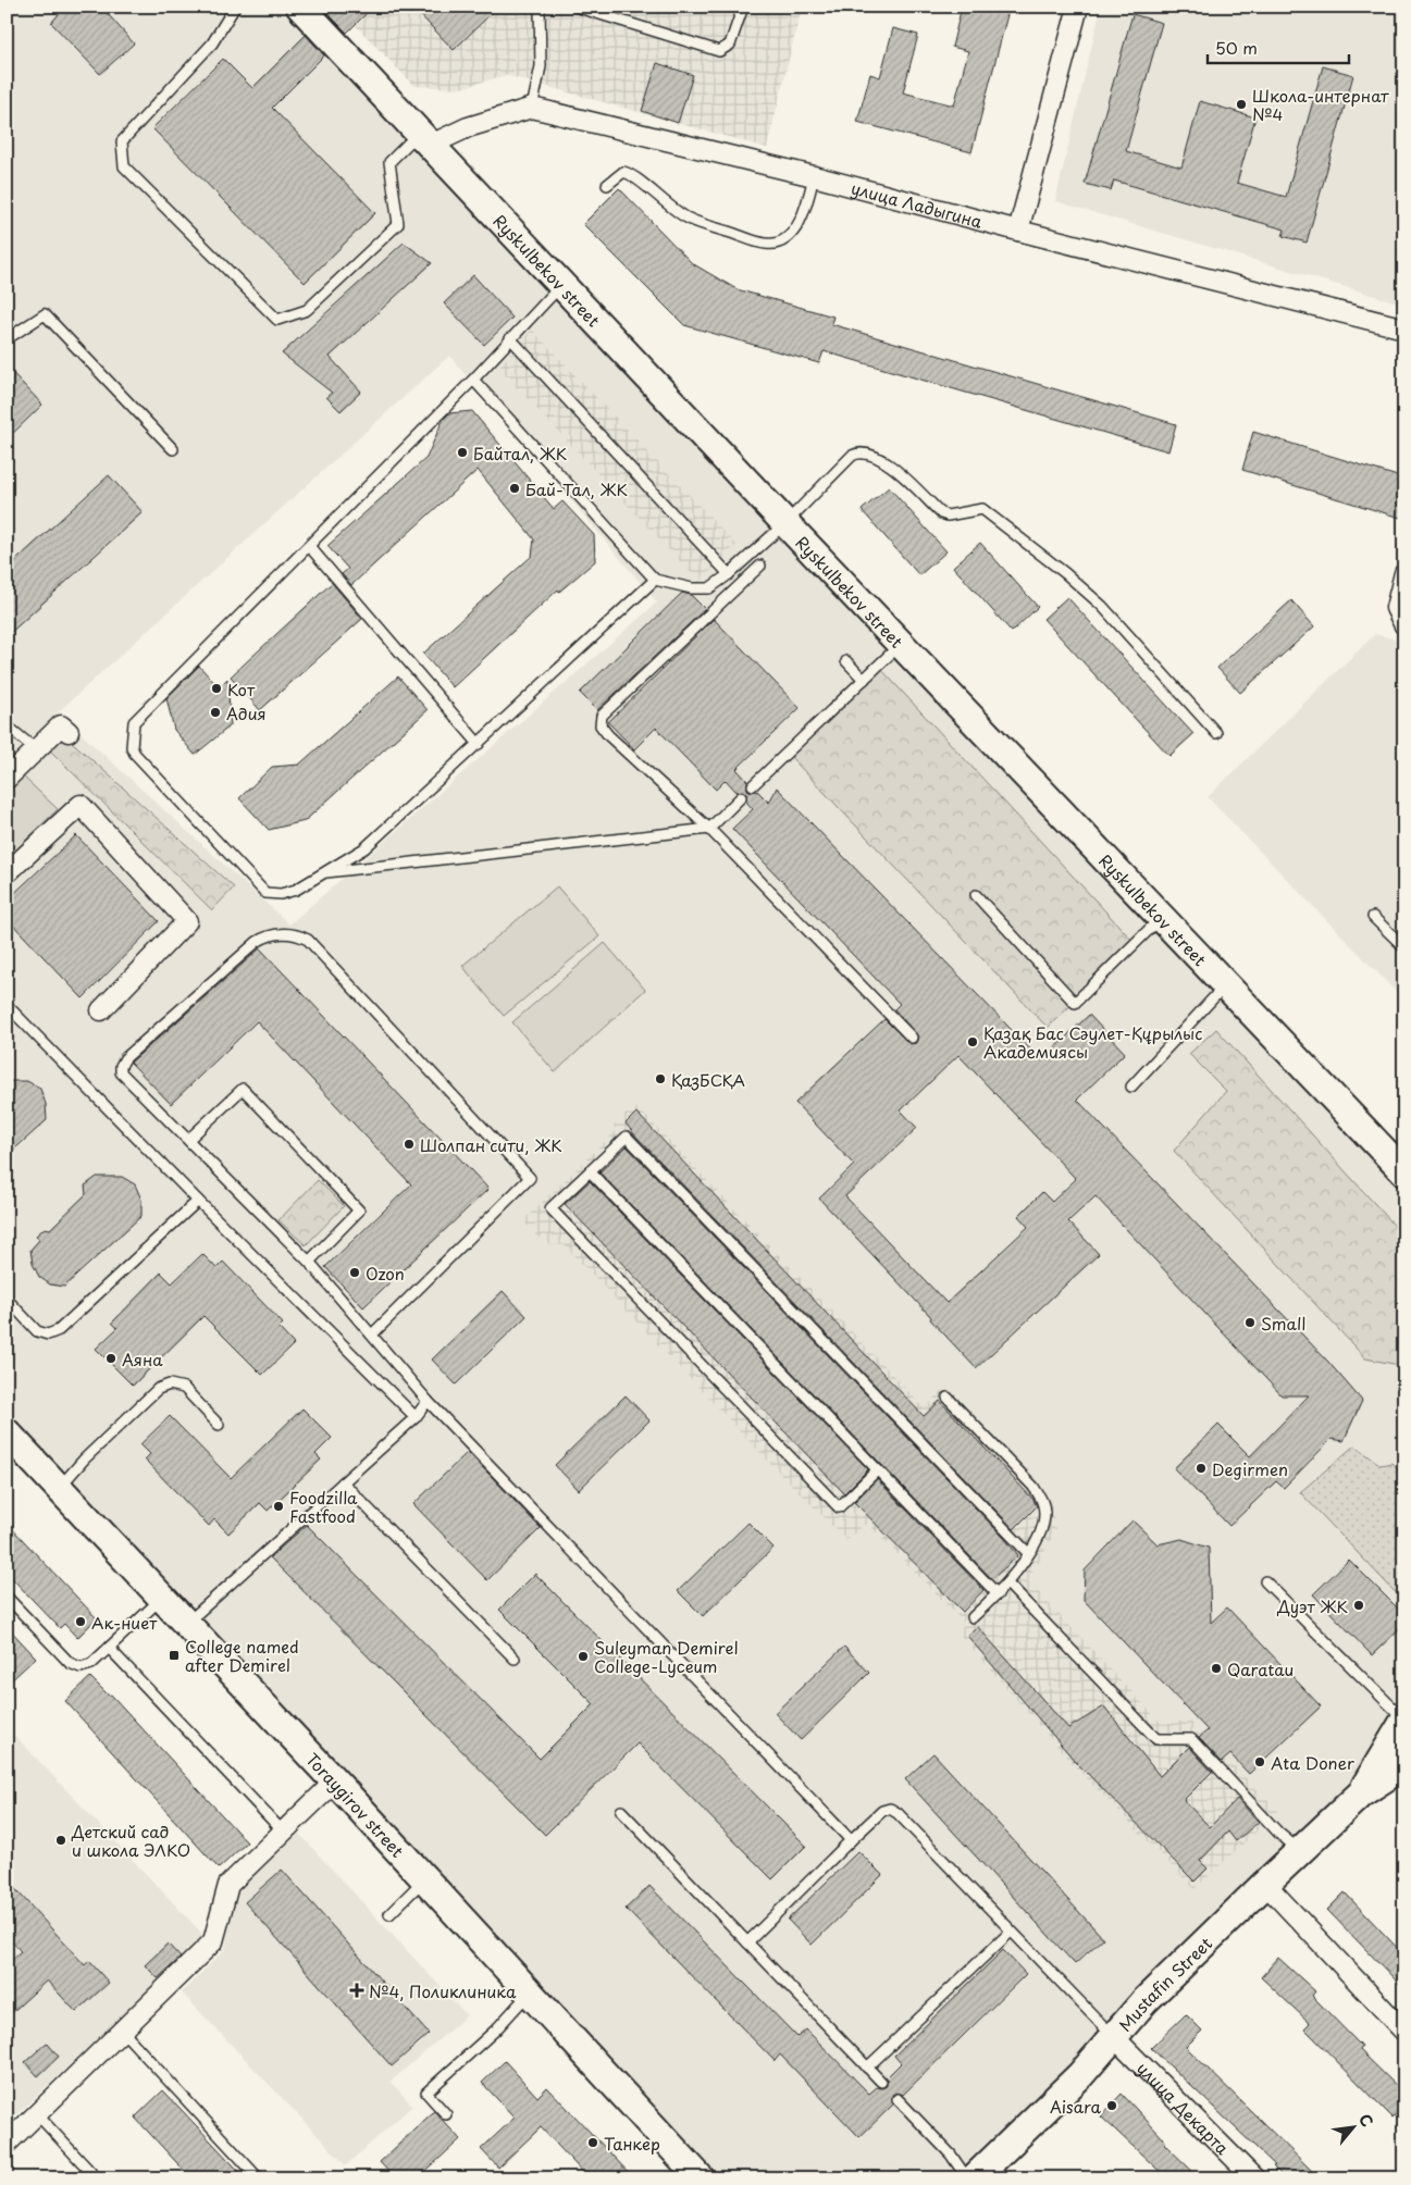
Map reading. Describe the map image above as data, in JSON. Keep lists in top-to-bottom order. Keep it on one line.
{"streets":{"street":["улица Ладыгина","Ryskulbekov street","Toraygirov street","Mustafin Street","улица Декарта"]},"crossings":[["Mustafin Street","улица Декарта"]],"places":{"other":["Школа-интернат №4","Байтал, ЖК","Бай-Тал, ЖК","Кот","Адия","Қазақ Бас Сәулет-Құрылыс Академиясы","ҚазБСҚА","Шолпан сити, ЖК","Ozon","Small","Аяна","Degirmen","Foodzilla Fastfood","Дуэт ЖК","Ак-ниет","Suleyman Demirel College-Lyceum","Qaratau","Ata Doner","Детский сад и школа ЭЛКО","Aisara","Танкер"],"transit":["College named after Demirel"],"health":["№4, Поликлиника"]},"scale_bar":"50 m","north":"top right"}
